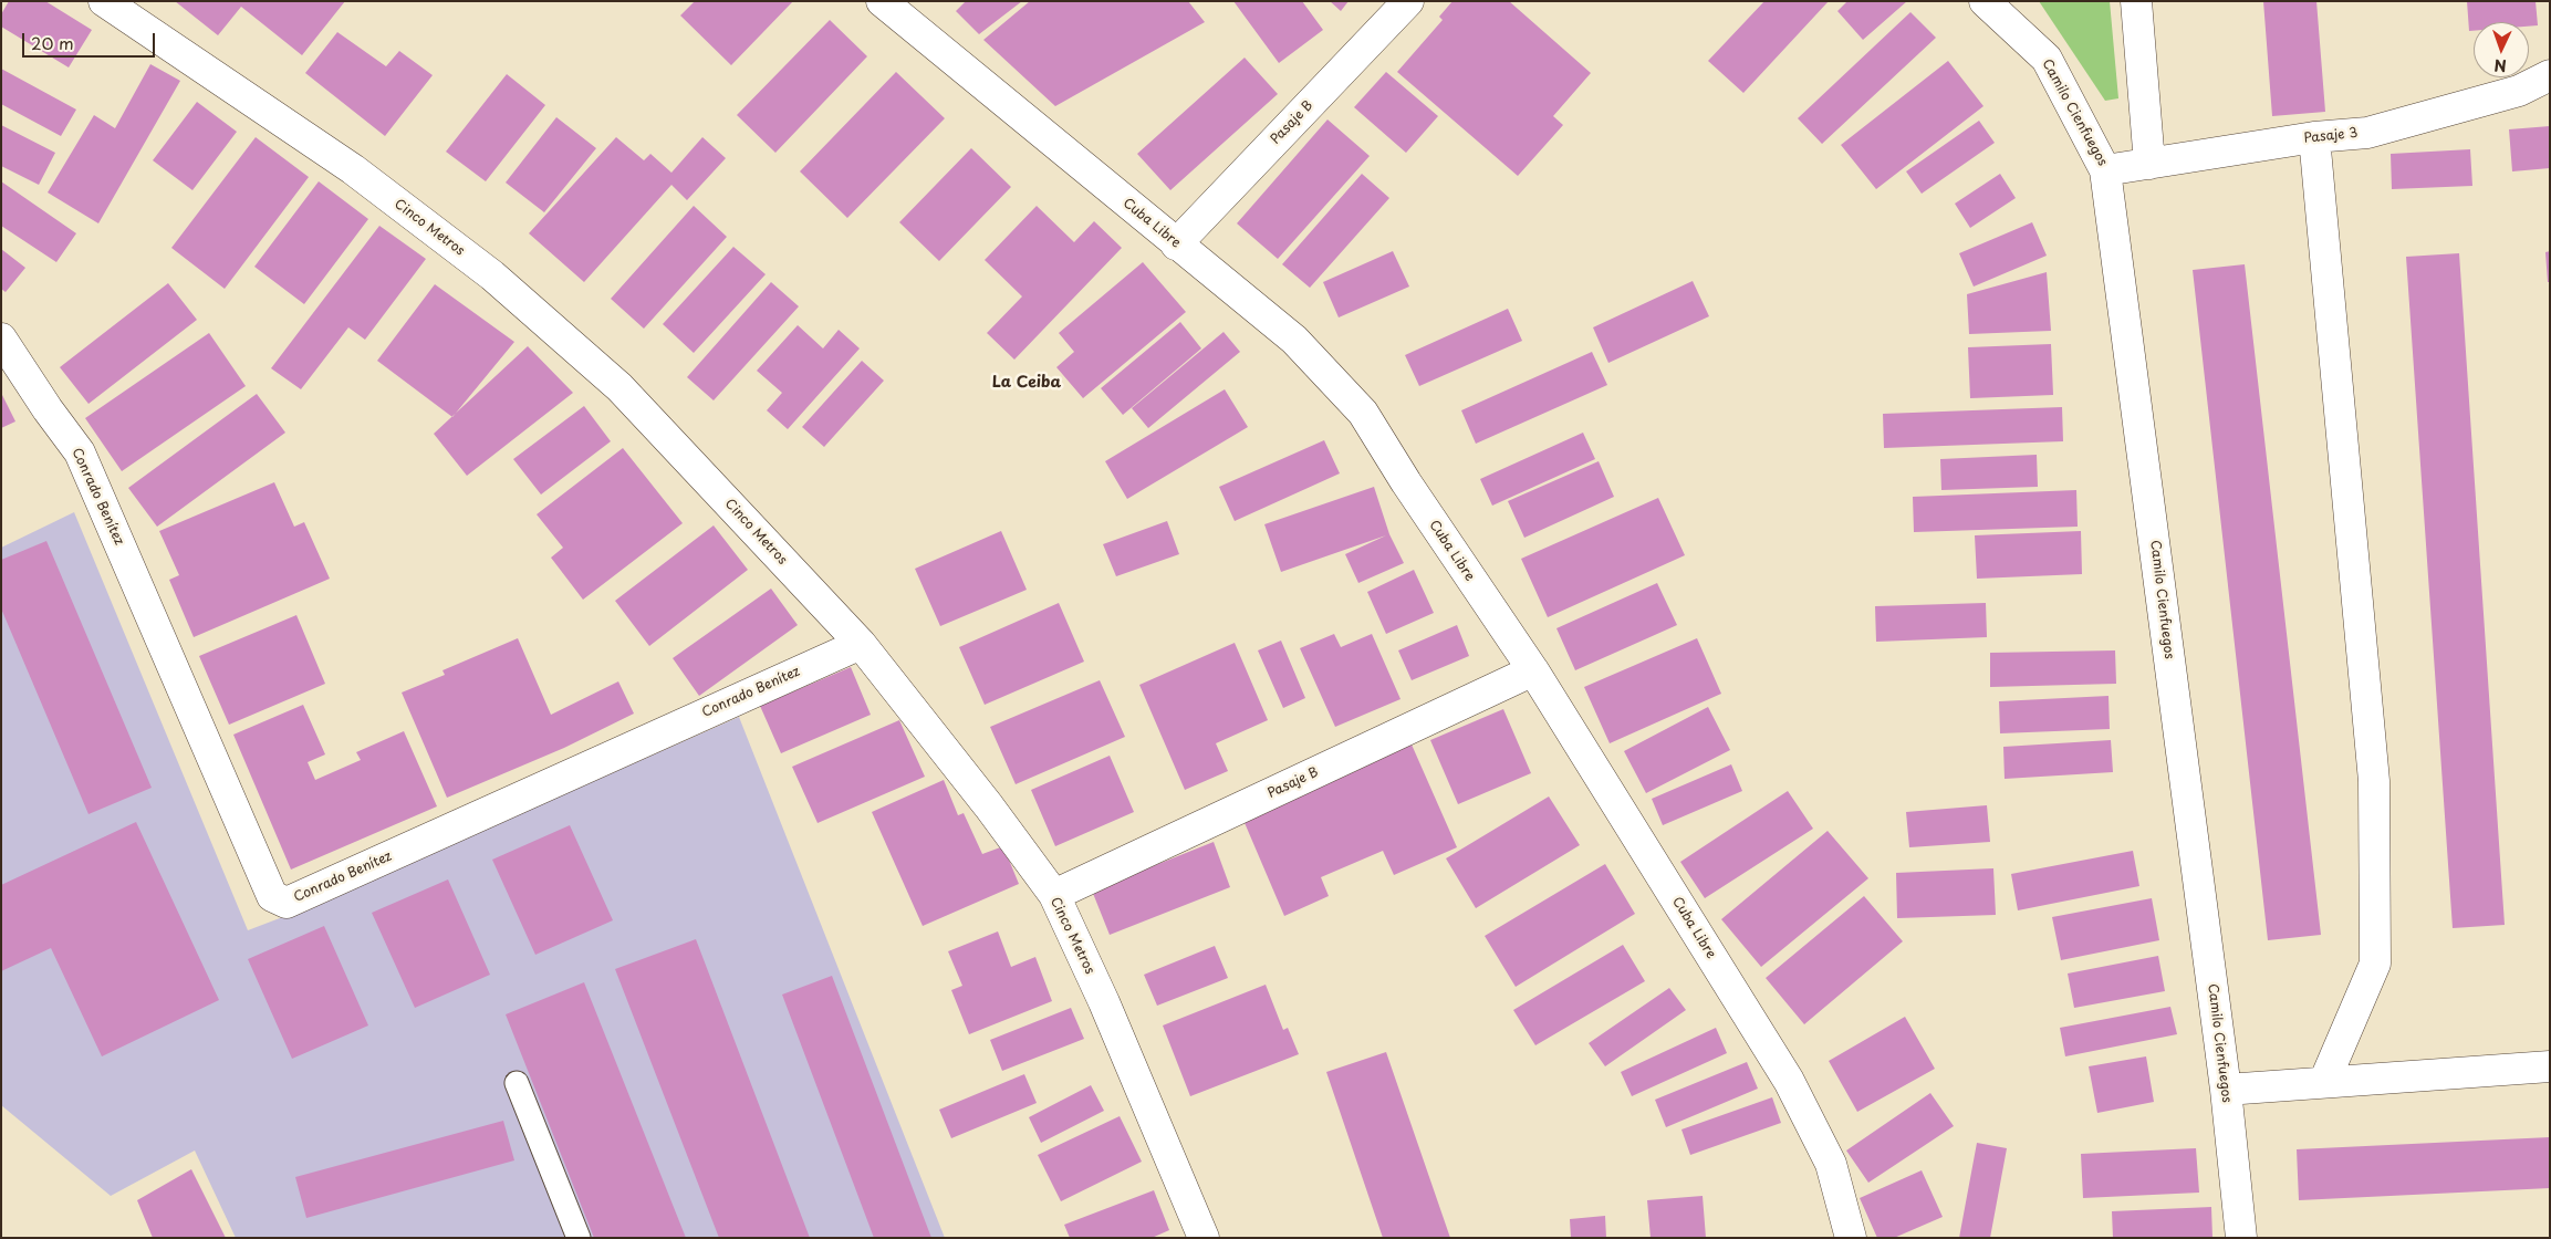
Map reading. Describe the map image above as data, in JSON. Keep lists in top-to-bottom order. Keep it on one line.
{"streets":{"street":["Camilo Cienfuegos","Pasaje B","Pasaje 3","Cuba Libre","Cinco Metros","Conrado Benítez"]},"crossings":[["Camilo Cienfuegos","Pasaje 3"],["Pasaje B","Cuba Libre"],["Pasaje B","Cinco Metros"],["Cinco Metros","Conrado Benítez"]],"districts":["La Ceiba"],"scale_bar":"20 m","north":"bottom"}
